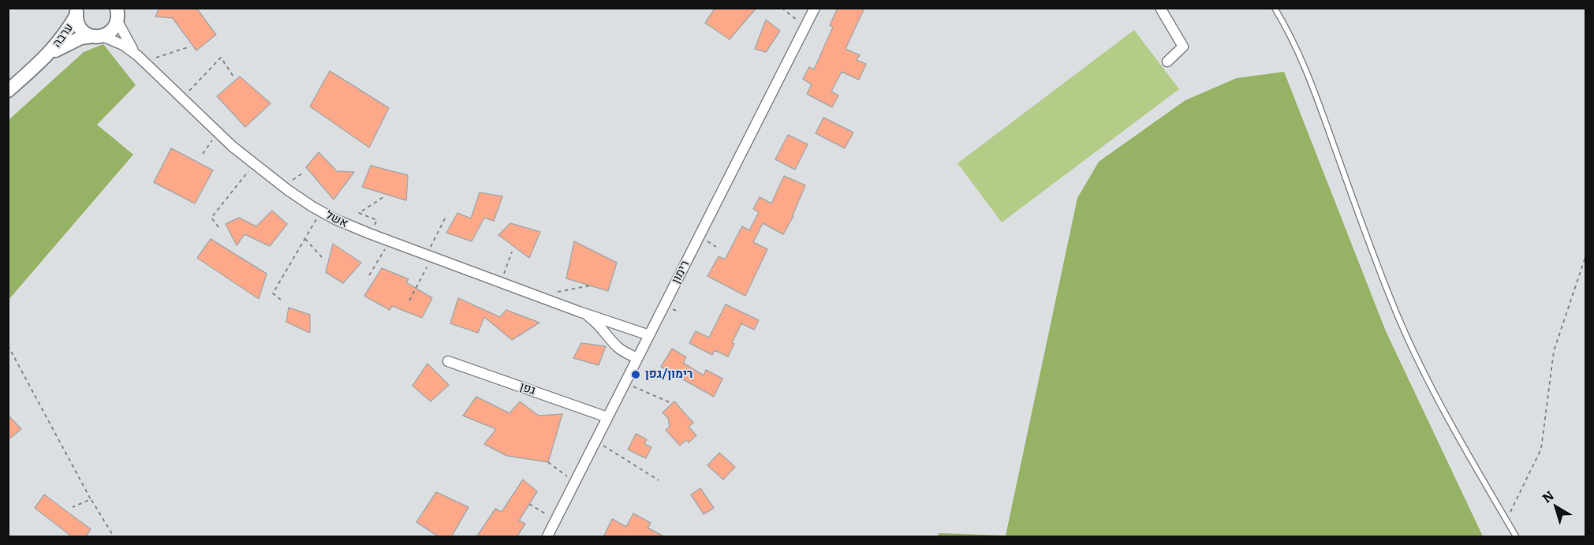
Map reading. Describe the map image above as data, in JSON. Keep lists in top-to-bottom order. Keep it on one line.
{"streets":{"street":["ערבה","אשל","רימון","גפן"]},"crossings":[["ערבה","אשל"],["אשל","רימון"],["רימון","גפן"]],"places":["רימון/גפן"],"north":"top left"}
